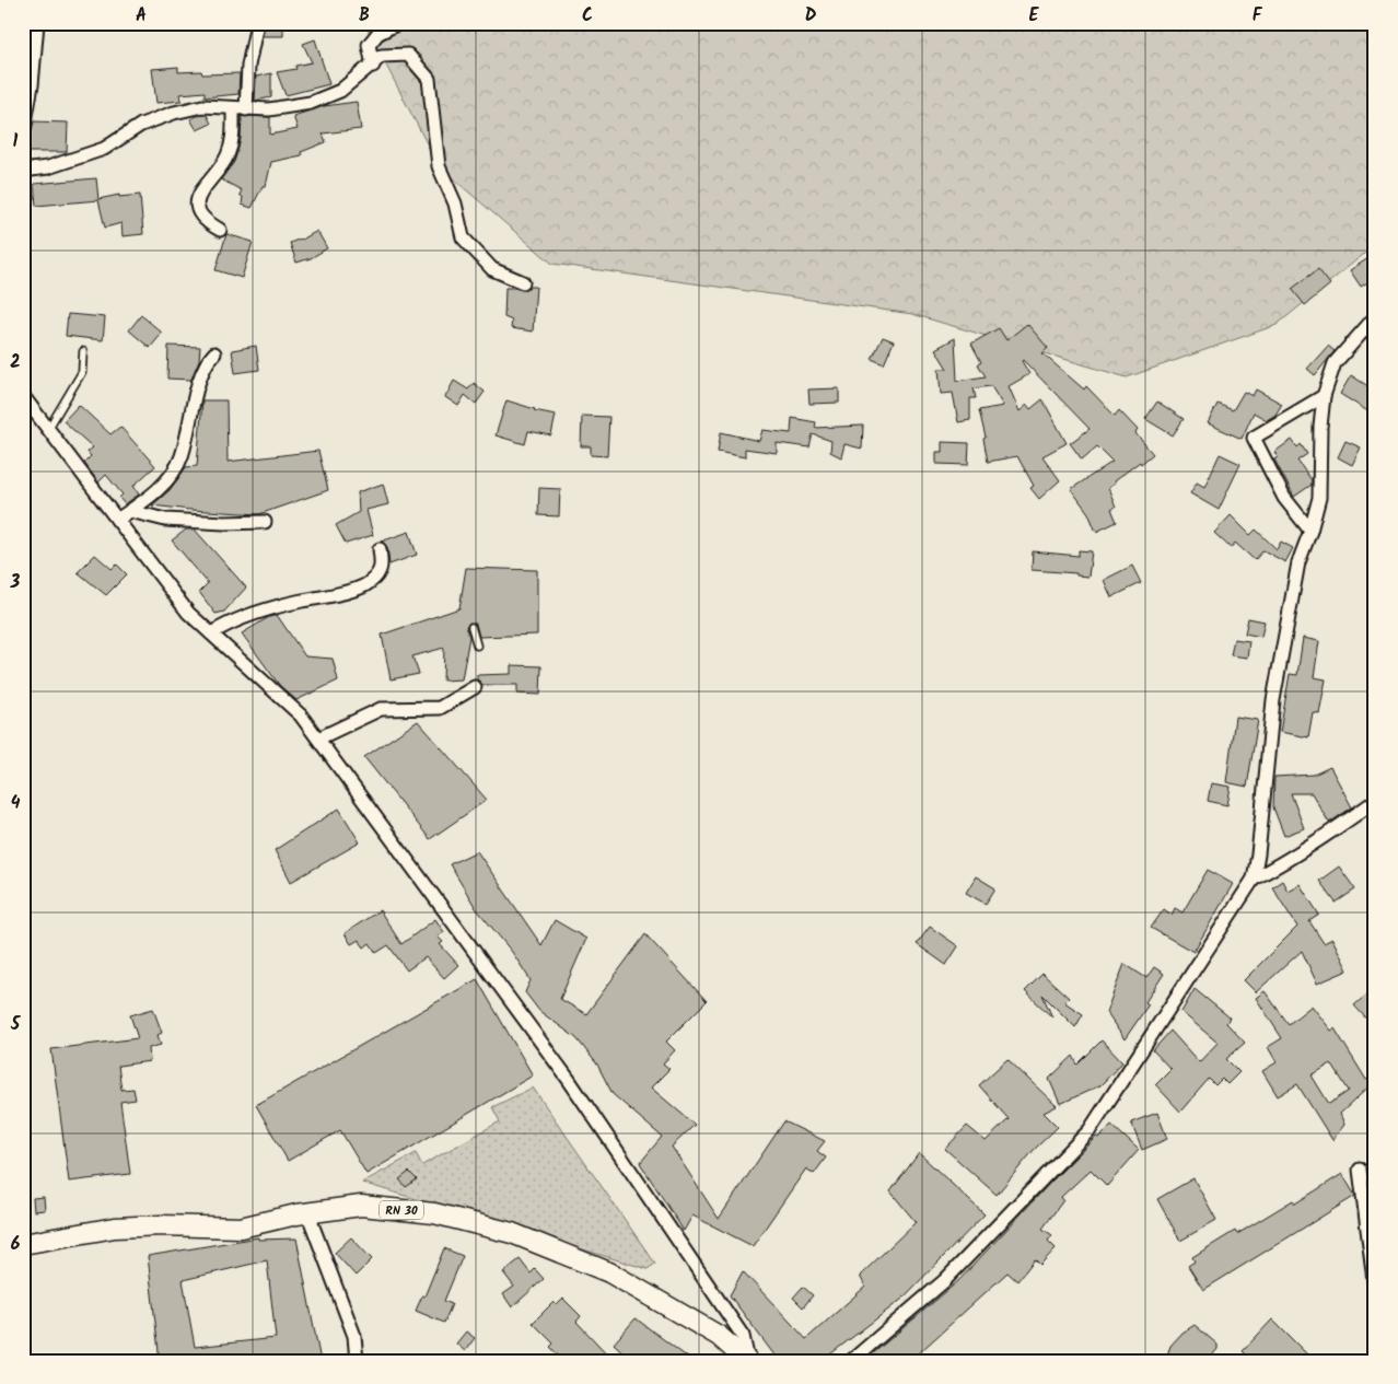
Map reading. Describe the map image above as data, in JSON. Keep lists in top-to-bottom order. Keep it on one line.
{"streets":{"main road":["RN 30"]},"grid":{"columns":["A","B","C","D","E","F"],"rows":["1","2","3","4","5","6"]}}
